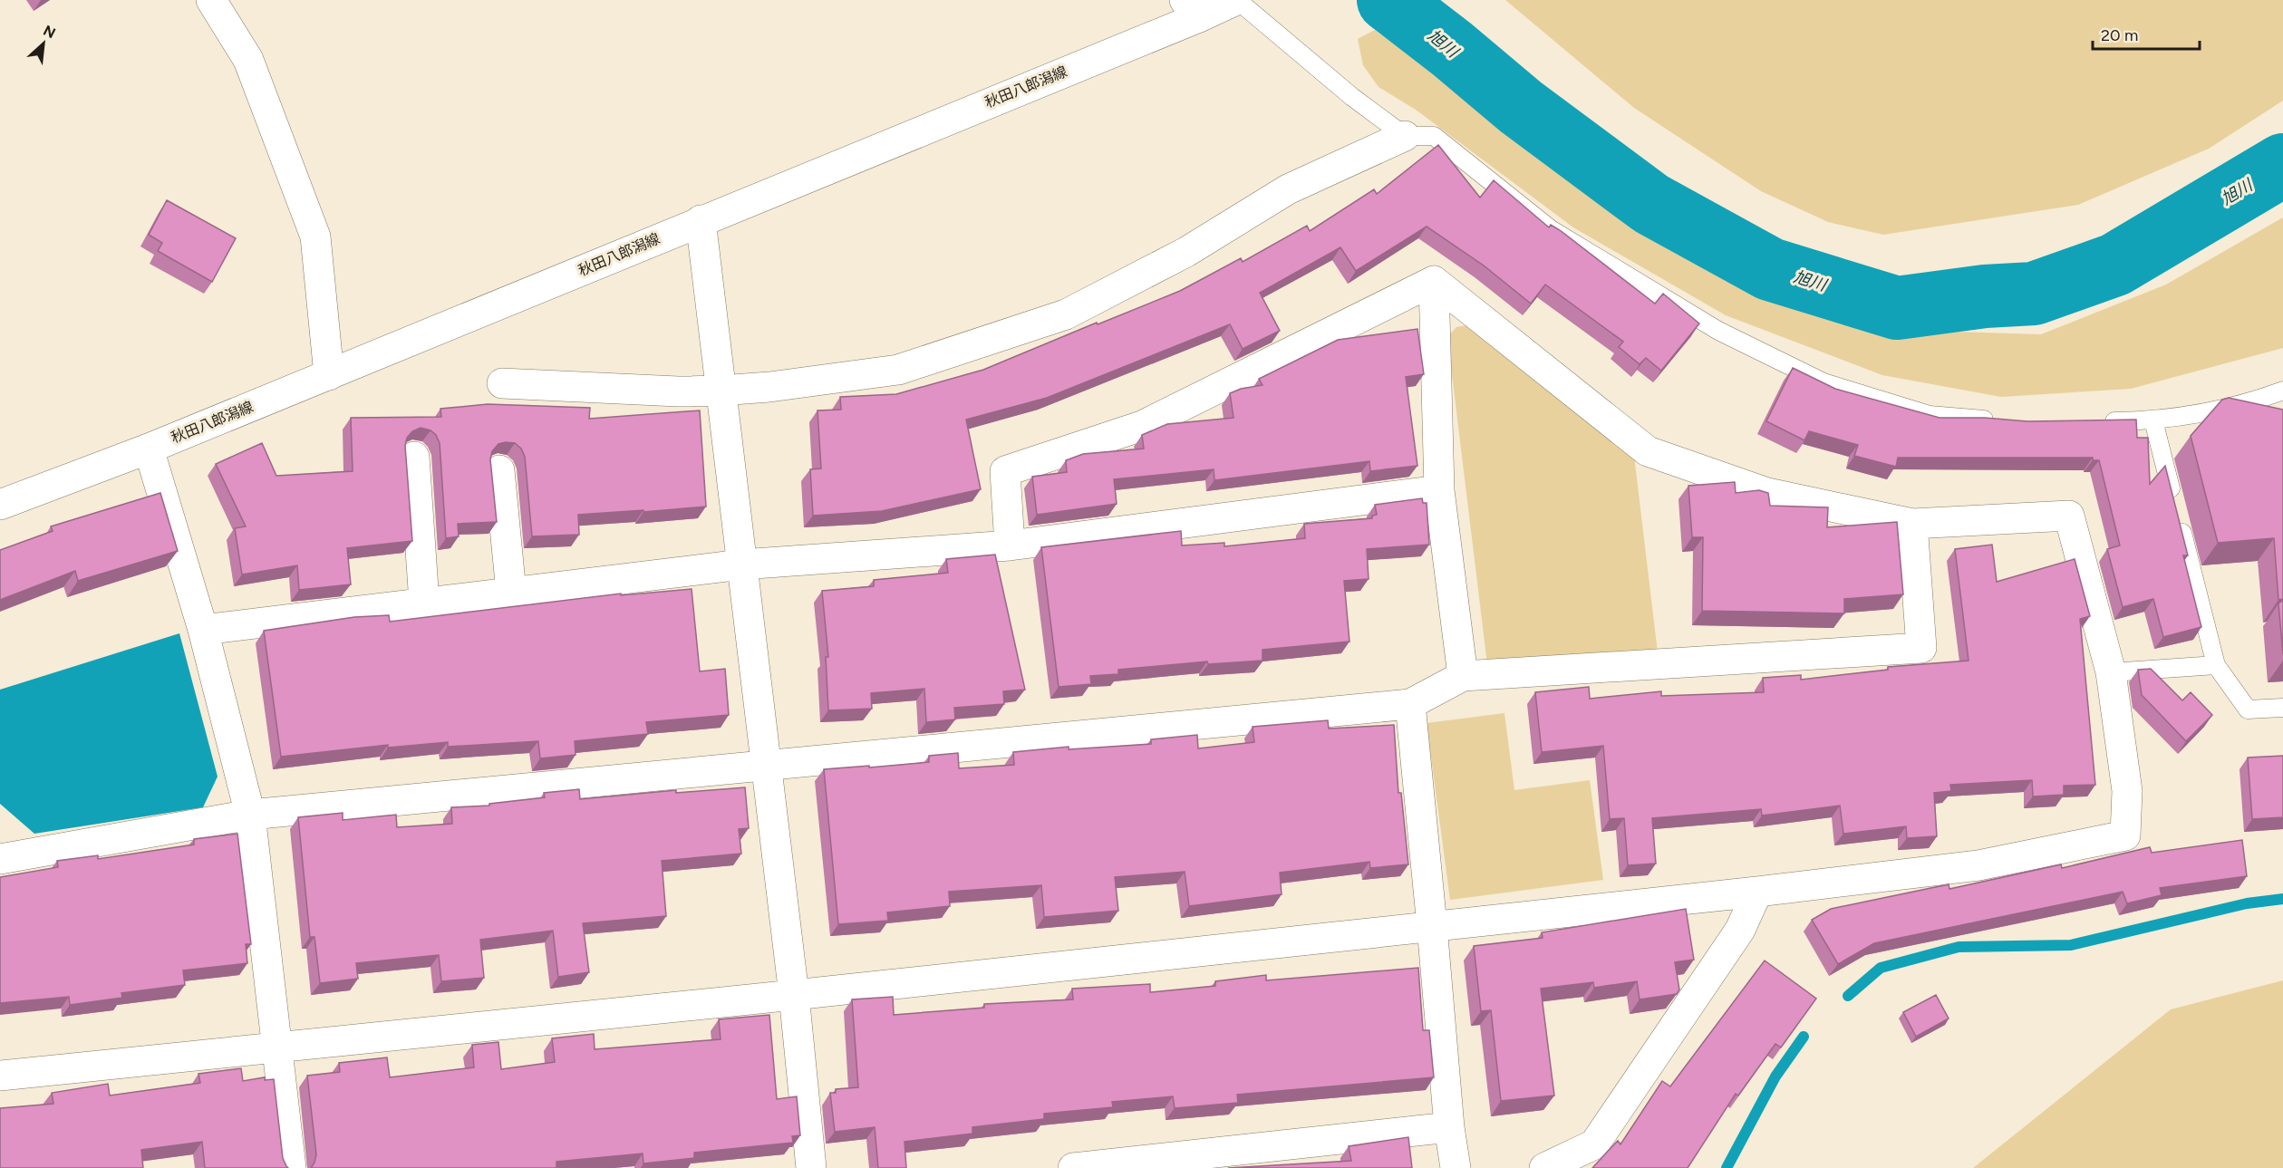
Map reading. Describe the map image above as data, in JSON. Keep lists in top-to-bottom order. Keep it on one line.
{"streets":{"street":["秋田八郎潟線"]},"water":["旭川"],"scale_bar":"20 m","north":"top right"}
